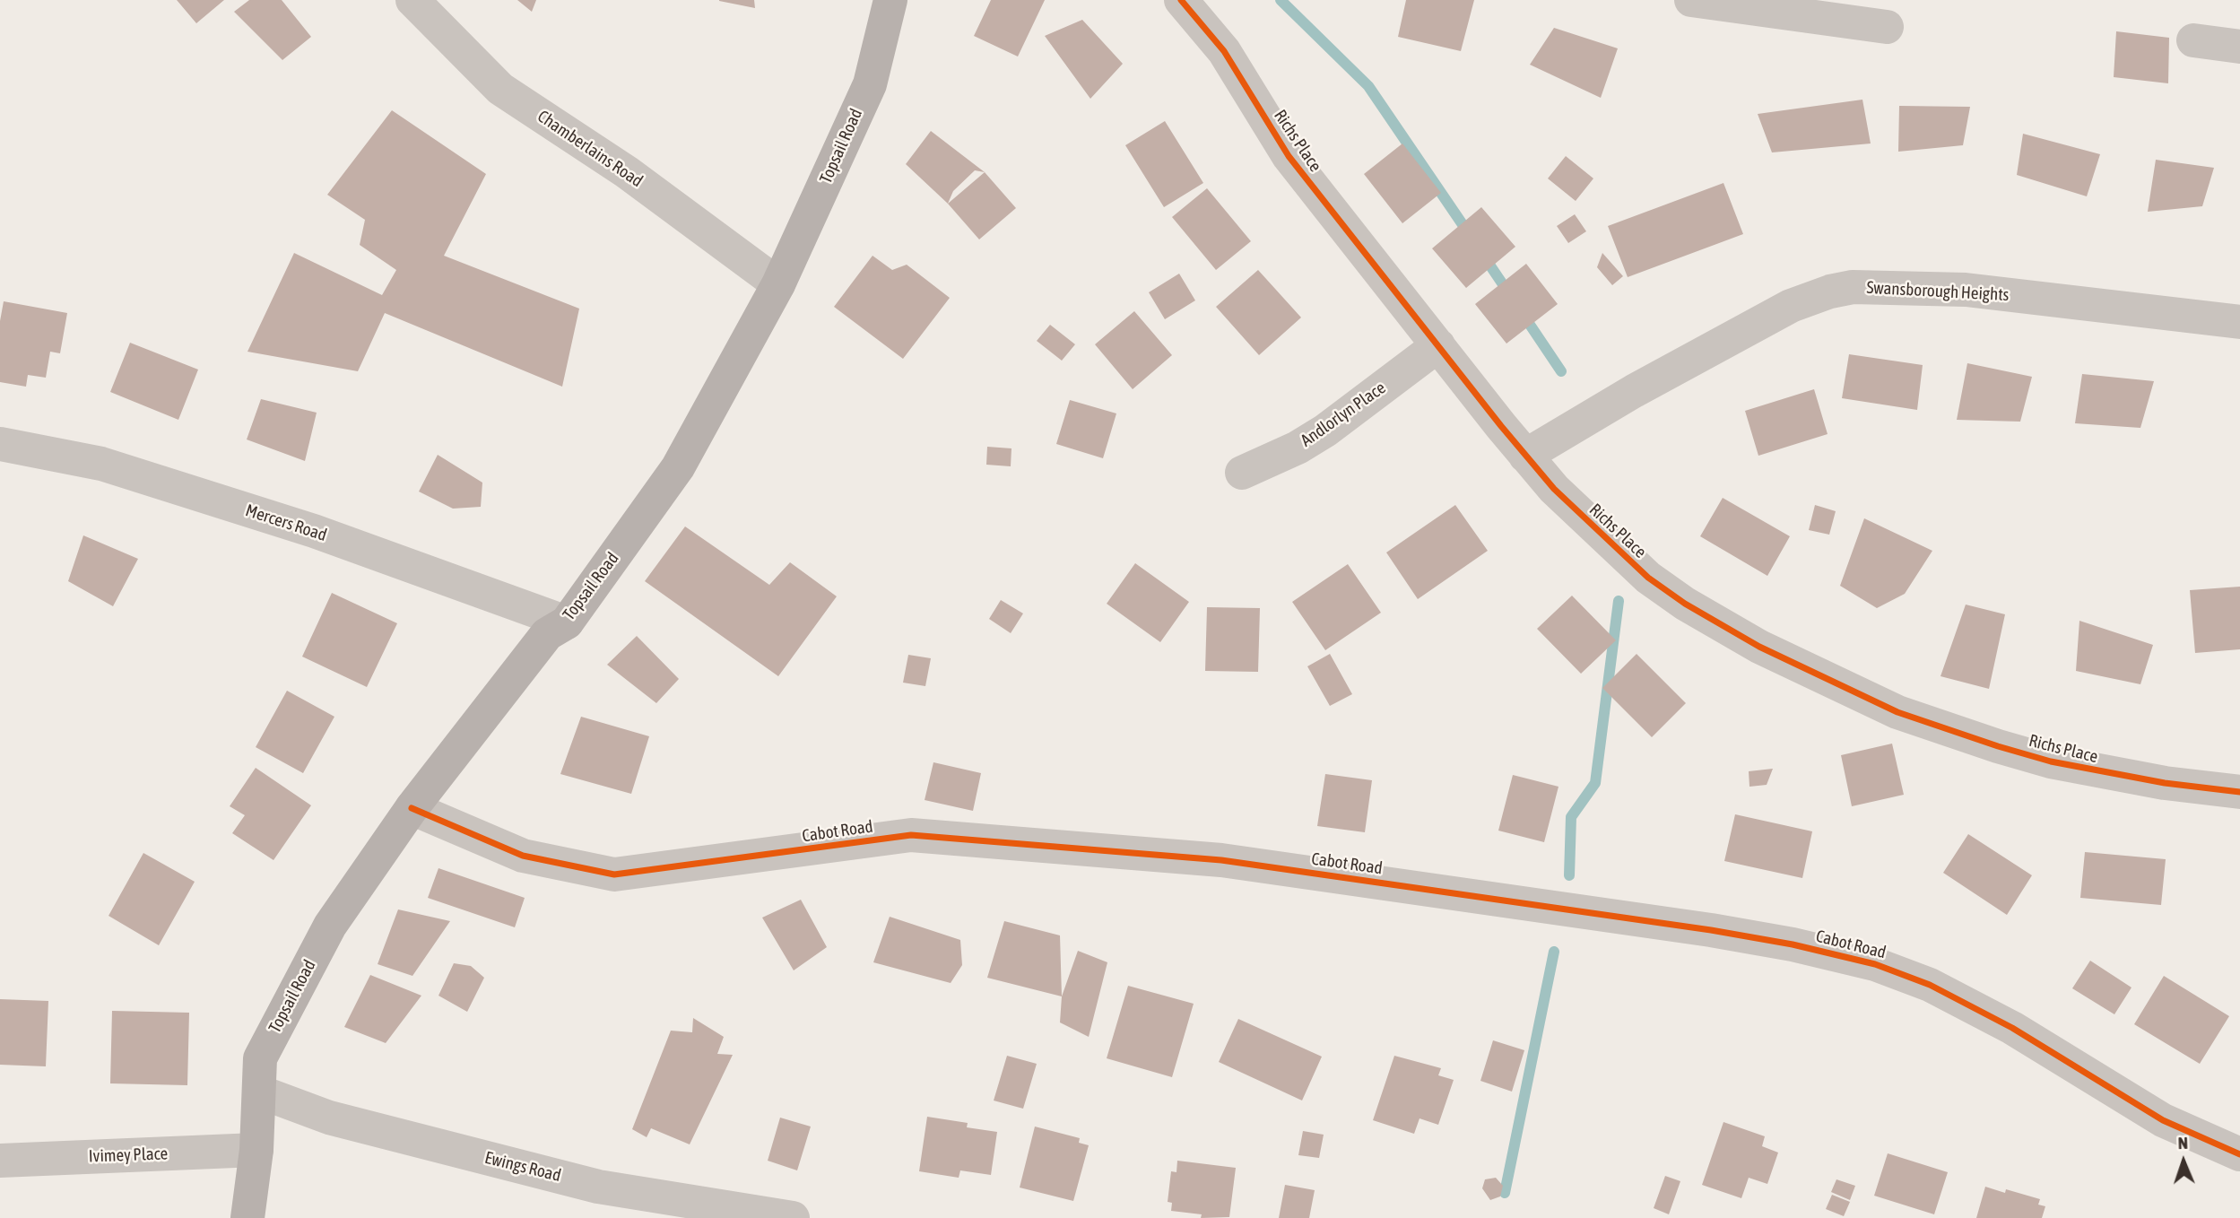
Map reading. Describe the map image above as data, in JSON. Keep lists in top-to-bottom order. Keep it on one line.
{"streets":{"main road":["Topsail Road"],"street":["Richs Place","Chamberlains Road","Swansborough Heights","Andlorlyn Place","Mercers Road","Cabot Road","Ivimey Place","Ewings Road"]},"crossings":[["Richs Place","Swansborough Heights"],["Richs Place","Andlorlyn Place"],["Topsail Road","Chamberlains Road"],["Topsail Road","Mercers Road"],["Topsail Road","Cabot Road"],["Topsail Road","Ivimey Place"],["Topsail Road","Ewings Road"]],"north":"top"}
